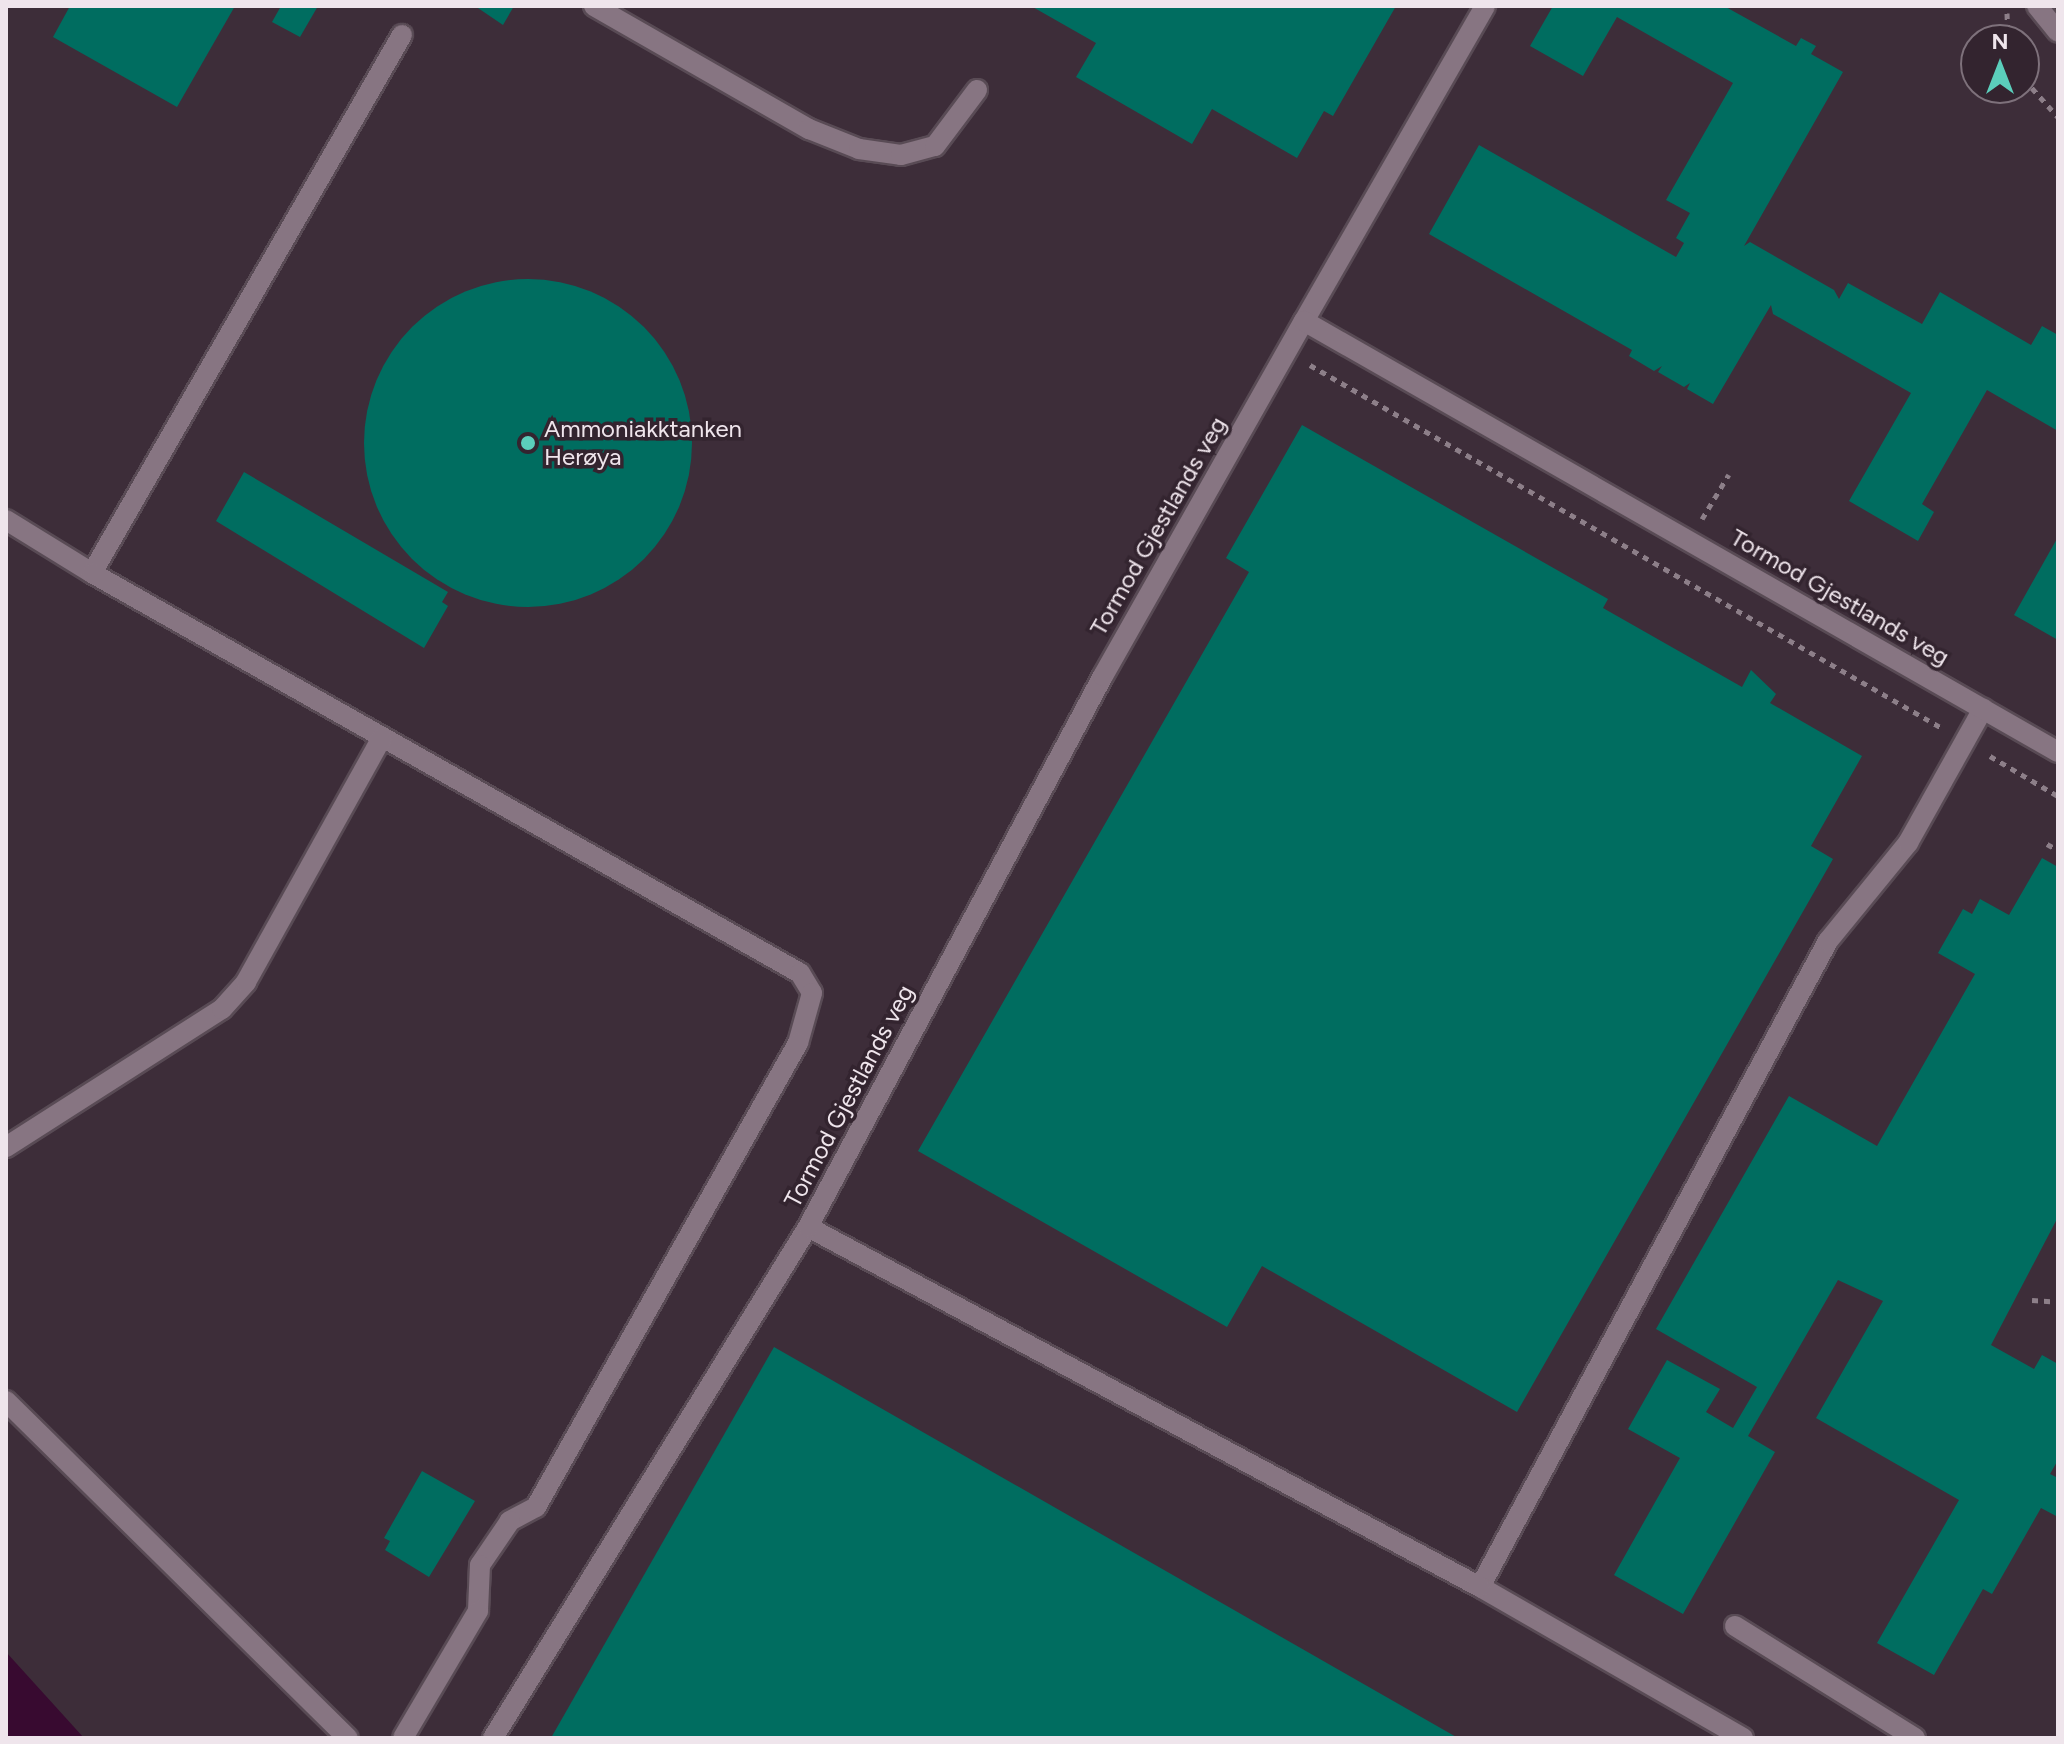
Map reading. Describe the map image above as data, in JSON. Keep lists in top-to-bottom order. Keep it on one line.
{"streets":{"street":["Tormod Gjestlands veg"]},"places":["Ammoniakktanken Herøya"],"north":"top"}
